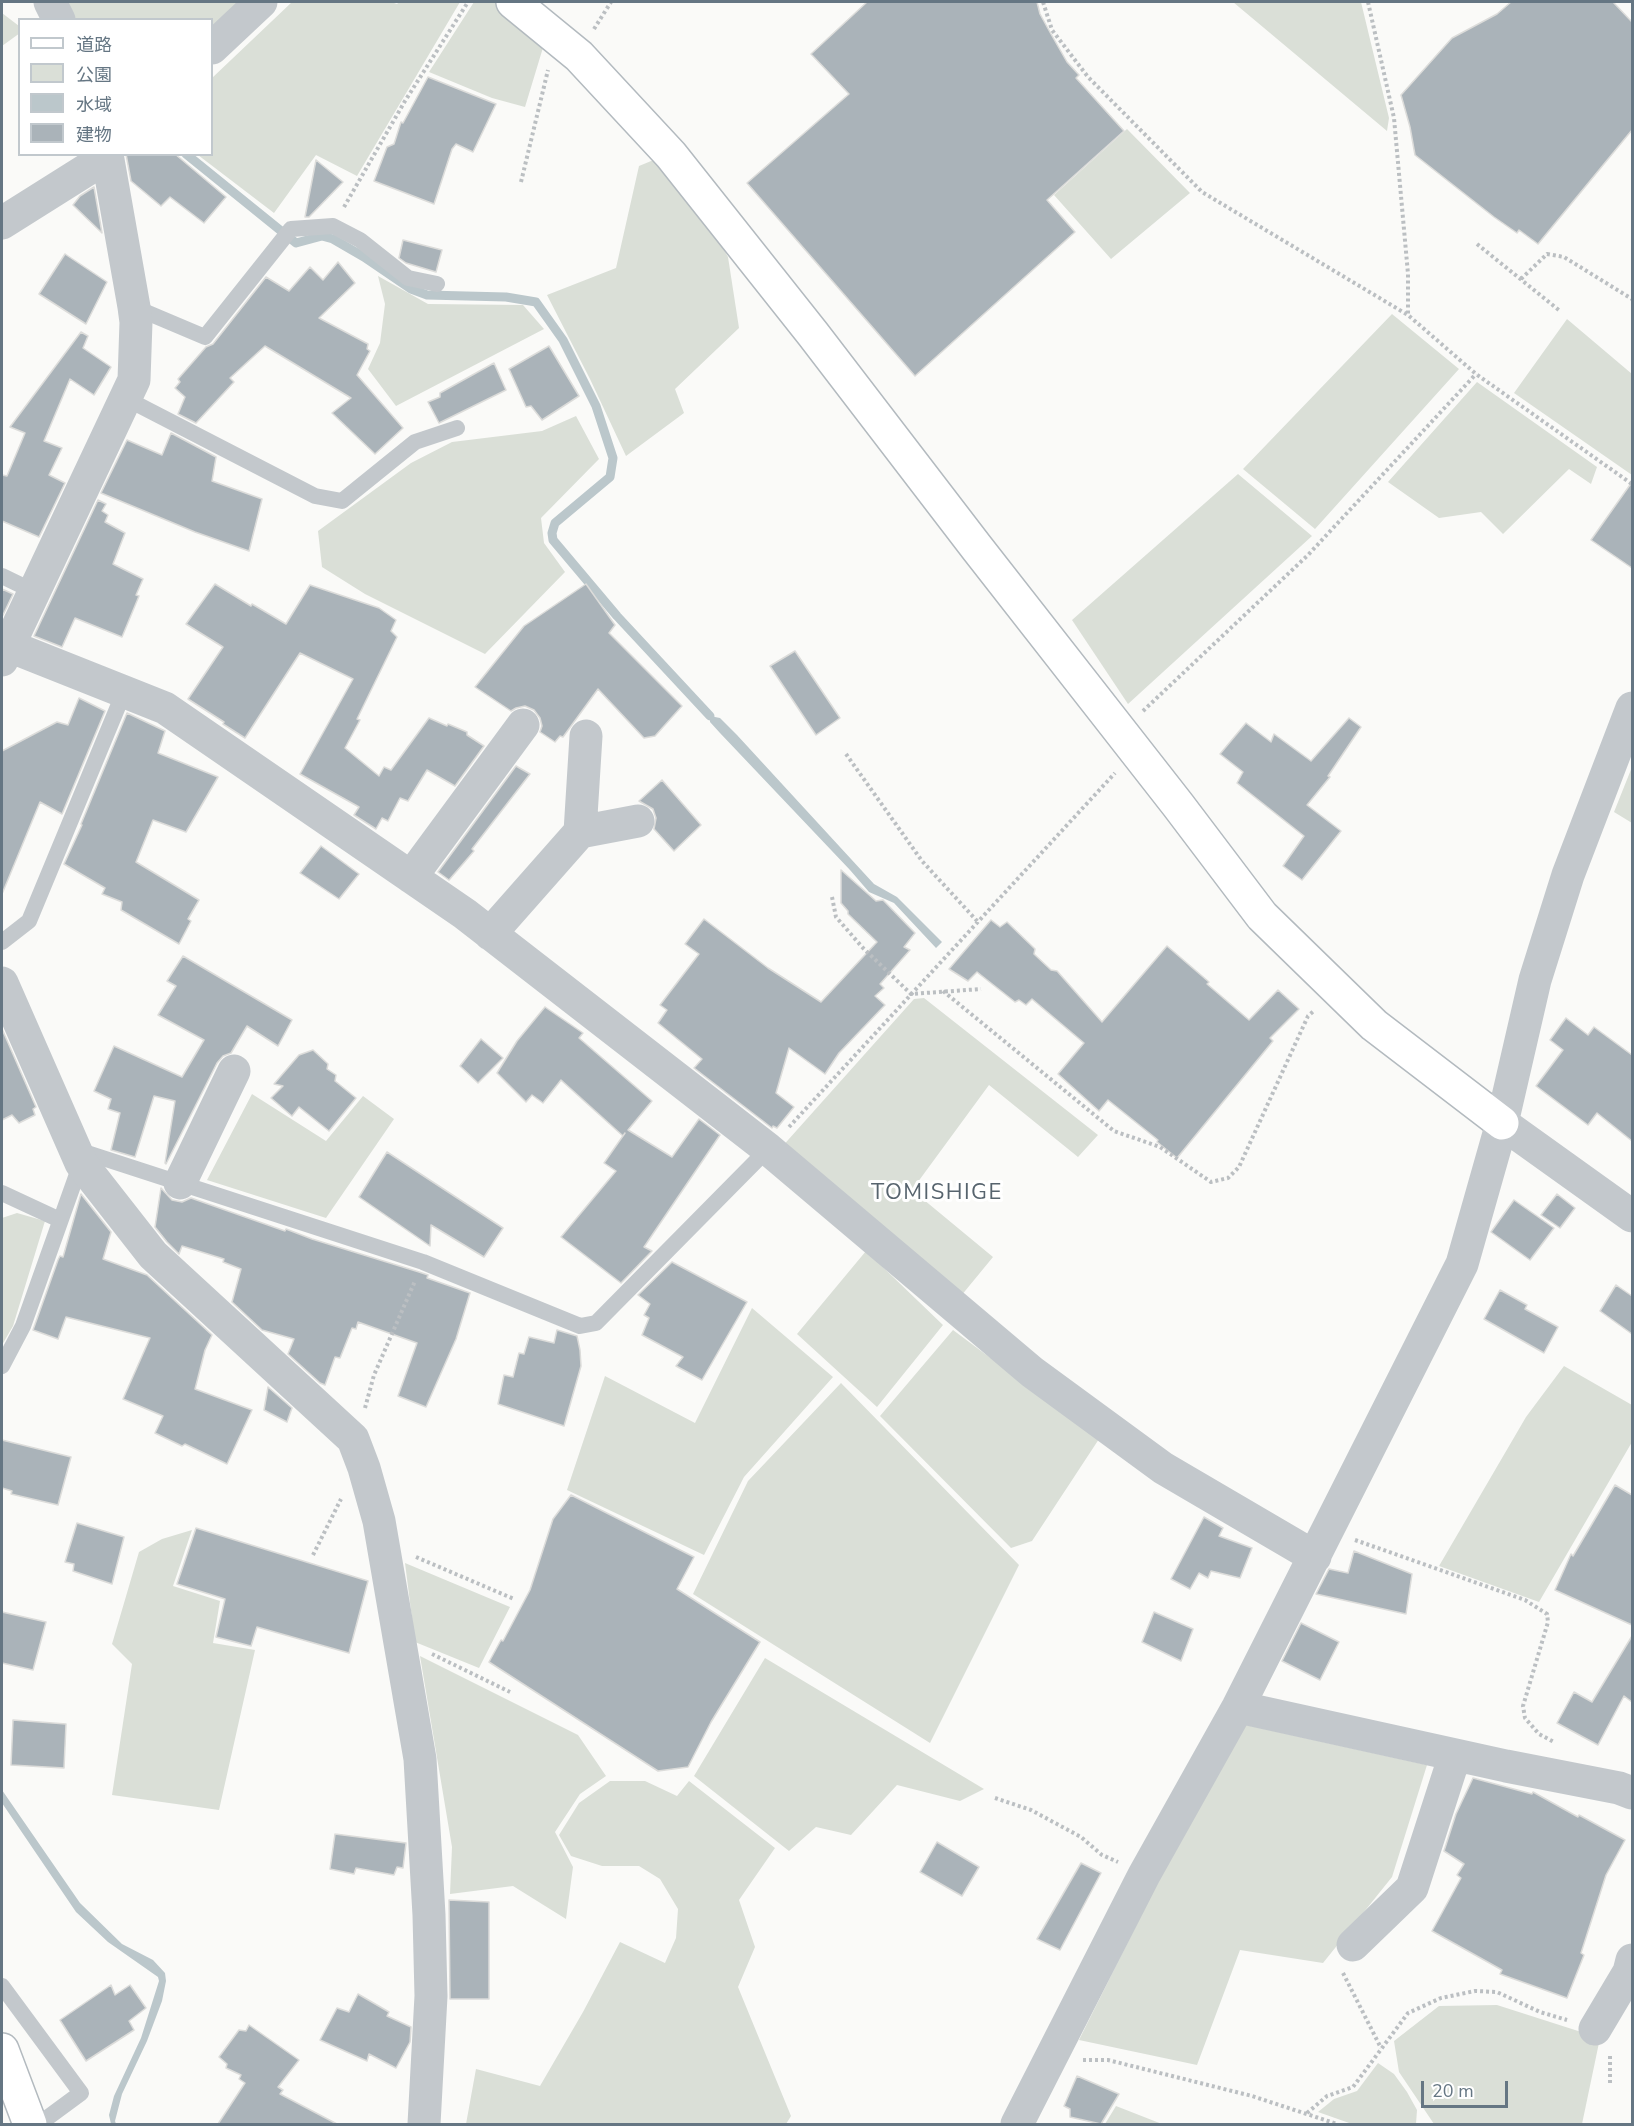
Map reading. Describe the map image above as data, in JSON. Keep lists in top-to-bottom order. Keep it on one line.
{"districts":["TOMISHIGE"],"legend":["道路","公園","水域","建物"],"scale_bar":"20 m"}
